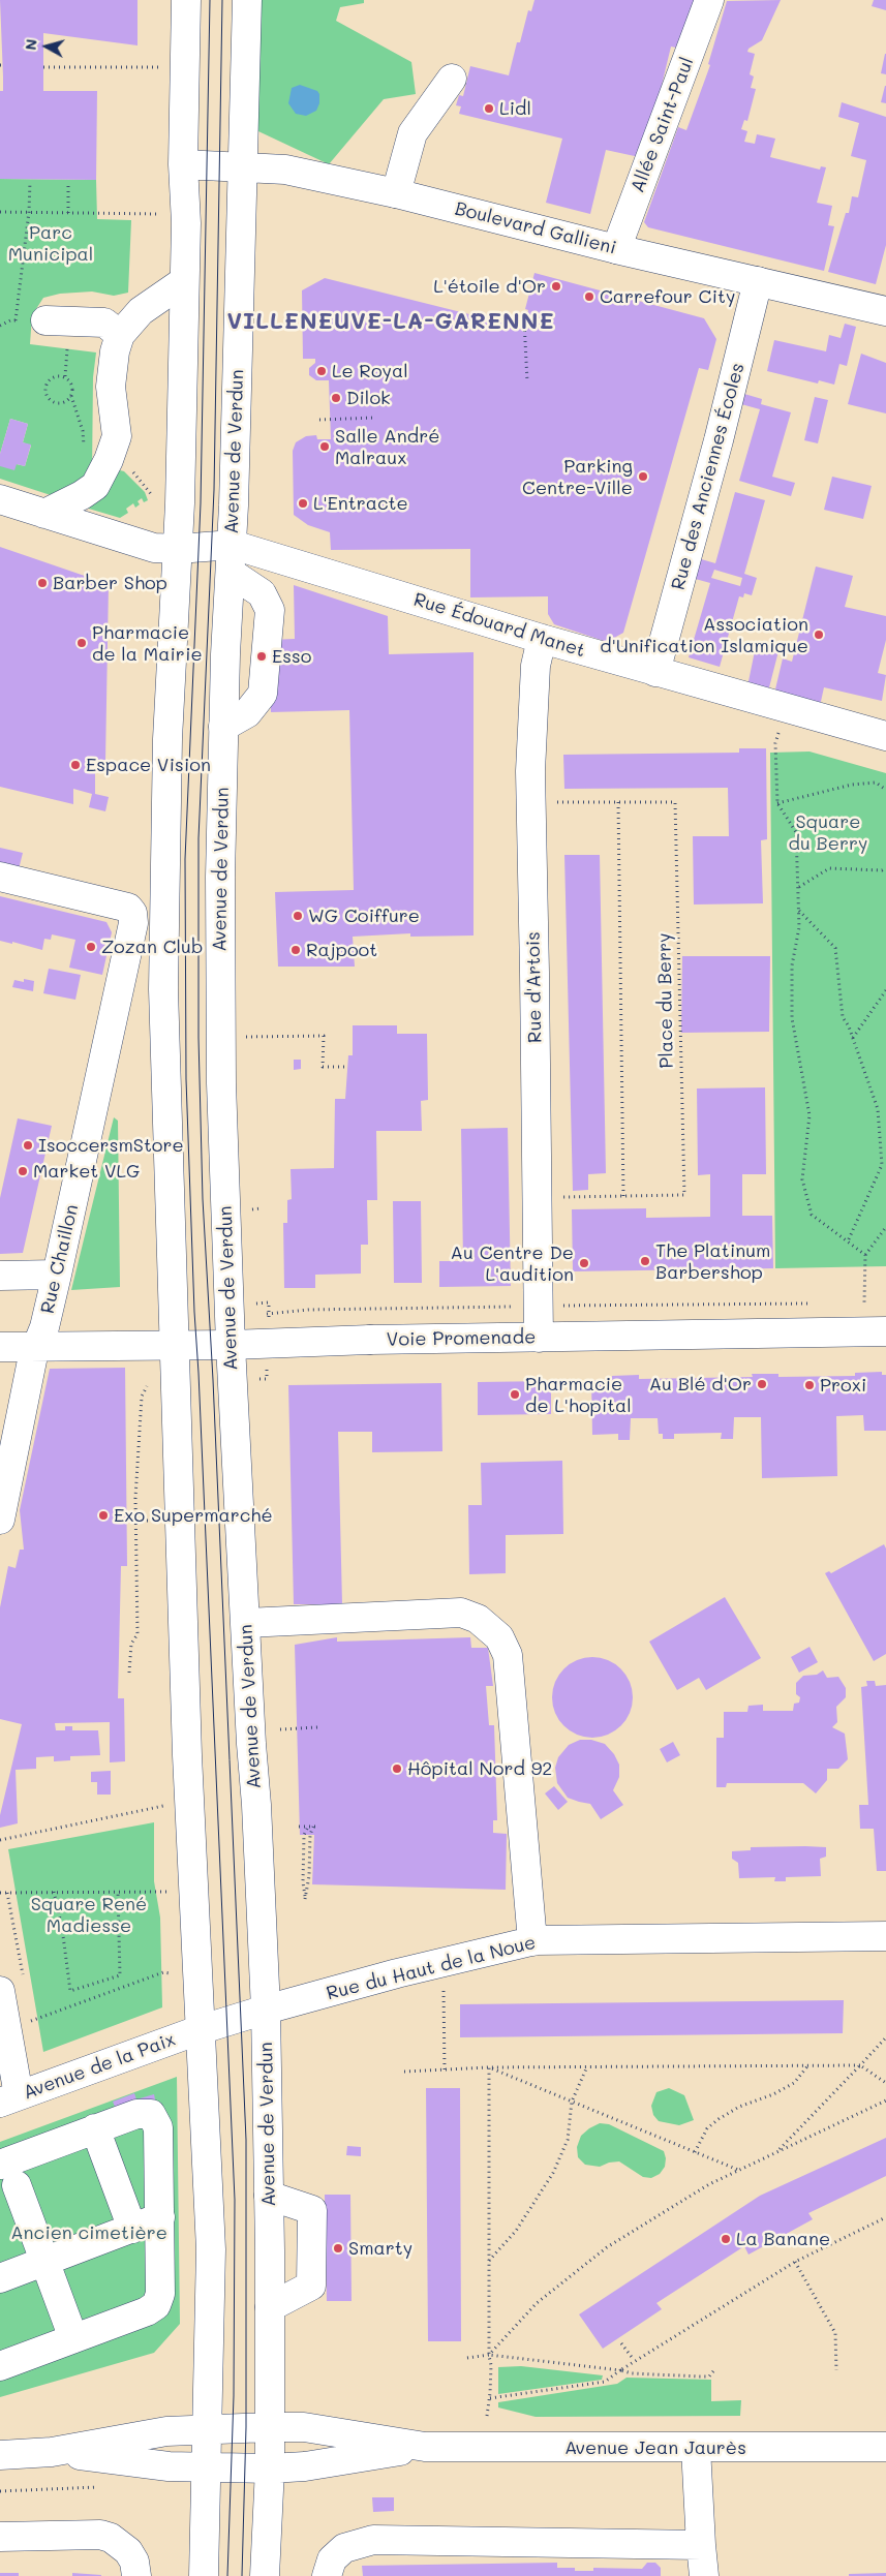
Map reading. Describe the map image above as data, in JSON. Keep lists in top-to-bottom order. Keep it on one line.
{"streets":{"main road":["Allée Saint-Paul","Boulevard Gallieni","Avenue de Verdun","Rue des Anciennes Écoles","Rue Édouard Manet","Rue d'Artois","Rue Chaillon","Voie Promenade","Rue du Haut de la Noue","Avenue de la Paix","Avenue Jean Jaurès"],"path":["Place du Berry"]},"crossings":[["Allée Saint-Paul","Boulevard Gallieni"],["Boulevard Gallieni","Avenue de Verdun"],["Boulevard Gallieni","Rue des Anciennes Écoles"],["Avenue de Verdun","Rue Édouard Manet"],["Avenue de Verdun","Voie Promenade"],["Avenue de Verdun","Rue du Haut de la Noue"],["Avenue de Verdun","Avenue Jean Jaurès"],["Rue des Anciennes Écoles","Rue Édouard Manet"],["Rue Édouard Manet","Rue d'Artois"],["Rue d'Artois","Place du Berry"],["Rue d'Artois","Voie Promenade"],["Rue Chaillon","Voie Promenade"],["Rue du Haut de la Noue","Avenue de la Paix"]],"districts":["VILLENEUVE-LA-GARENNE"],"parks":["Parc Municipal","Square du Berry","Square René Madiesse","Ancien cimetière"],"places":["Lidl","L'étoile d'Or","Carrefour City","Le Royal","Dilok","Salle André Malraux","Parking Centre-Ville","L'Entracte","Barber Shop","Association d'Unification Islamique","Pharmacie de la Mairie","Esso","Espace Vision","WG Coiffure","Zozan Club","Rajpoot","IsoccersmStore","Market VLG","The Platinum Barbershop","Au Centre De L'audition","Au Blé d'Or","Proxi","Pharmacie de L'hopital","Exo Supermarché","Hôpital Nord 92","La Banane","Smarty"],"north":"left"}
